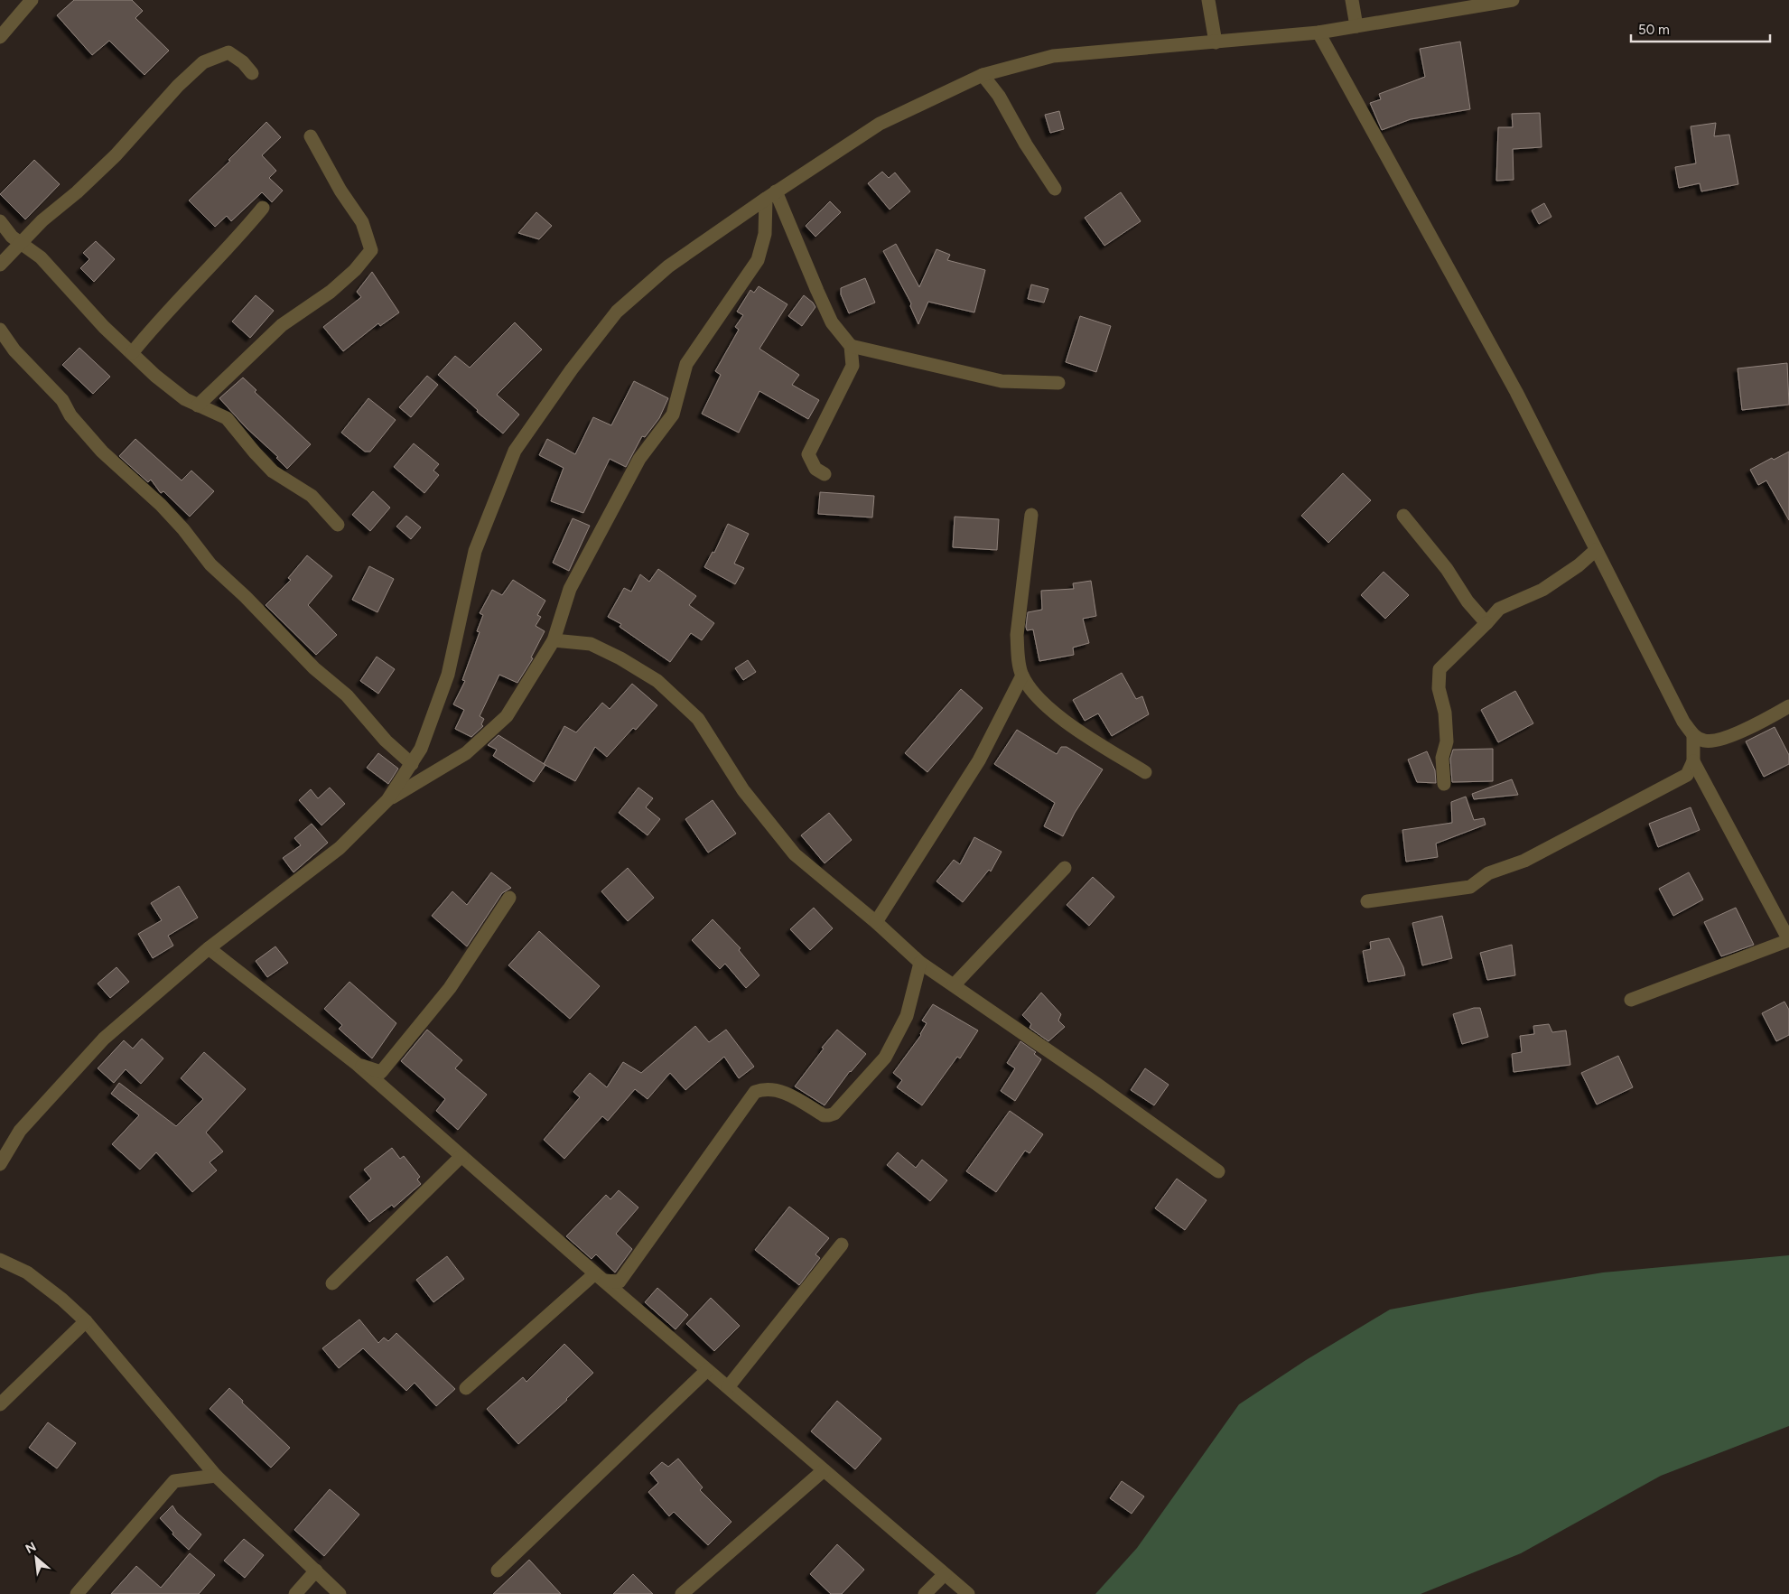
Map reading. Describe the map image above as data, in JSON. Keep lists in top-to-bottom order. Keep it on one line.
{"scale_bar":"50 m","north":"top left"}
